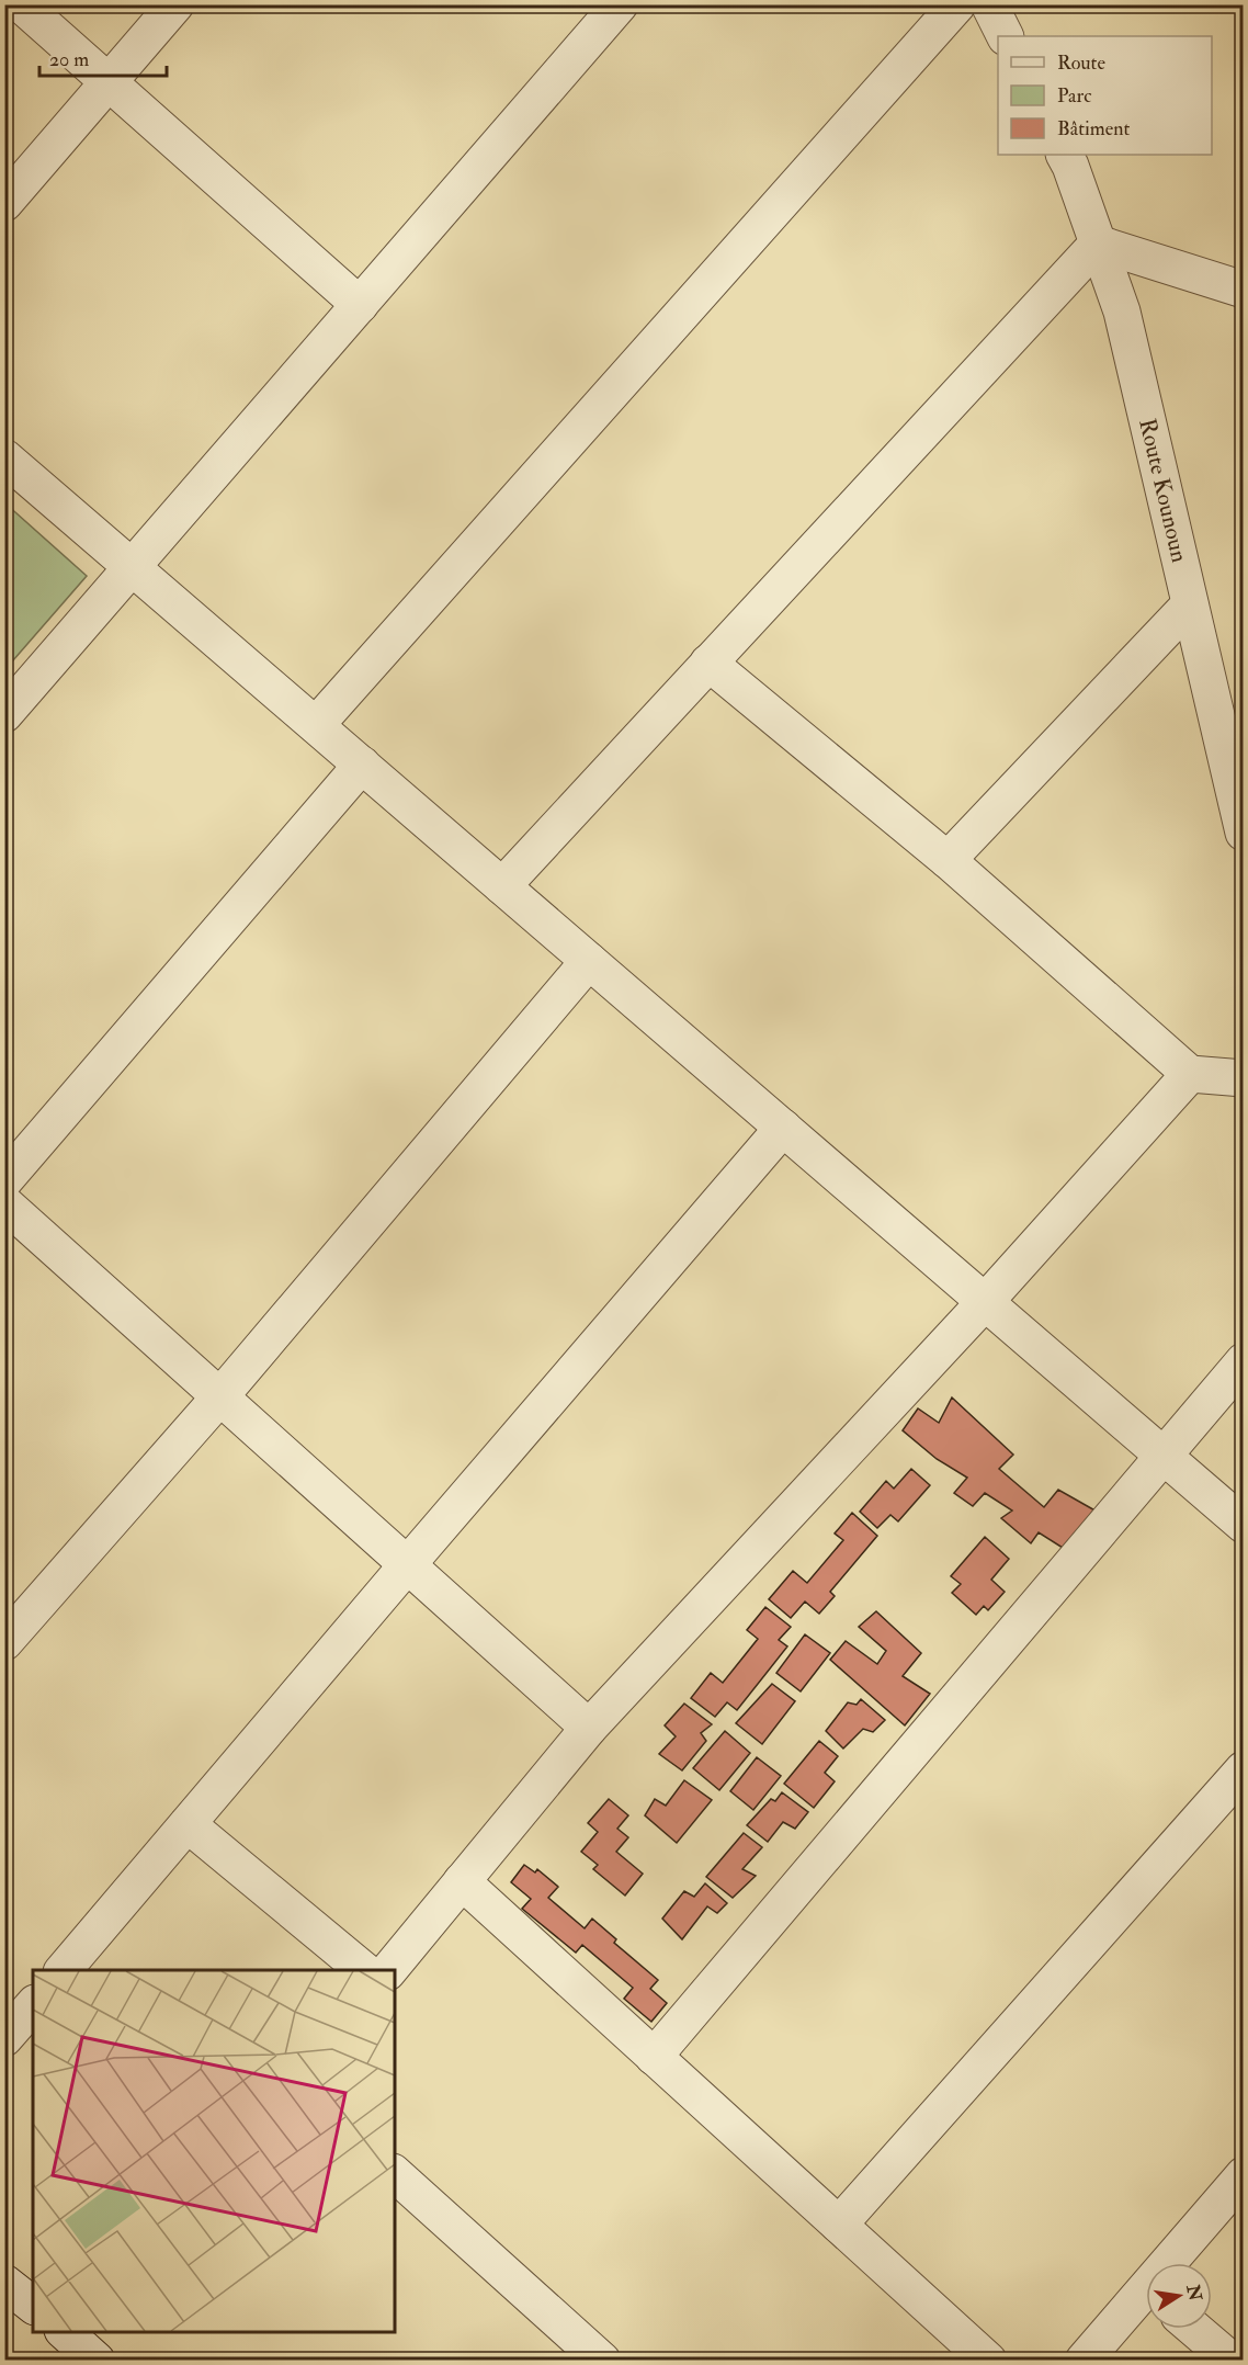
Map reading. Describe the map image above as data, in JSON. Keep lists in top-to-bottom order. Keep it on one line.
{"streets":{"street":["Route Kounoun"]},"legend":["Route","Parc","Bâtiment"],"scale_bar":"20 m","north":"right"}
